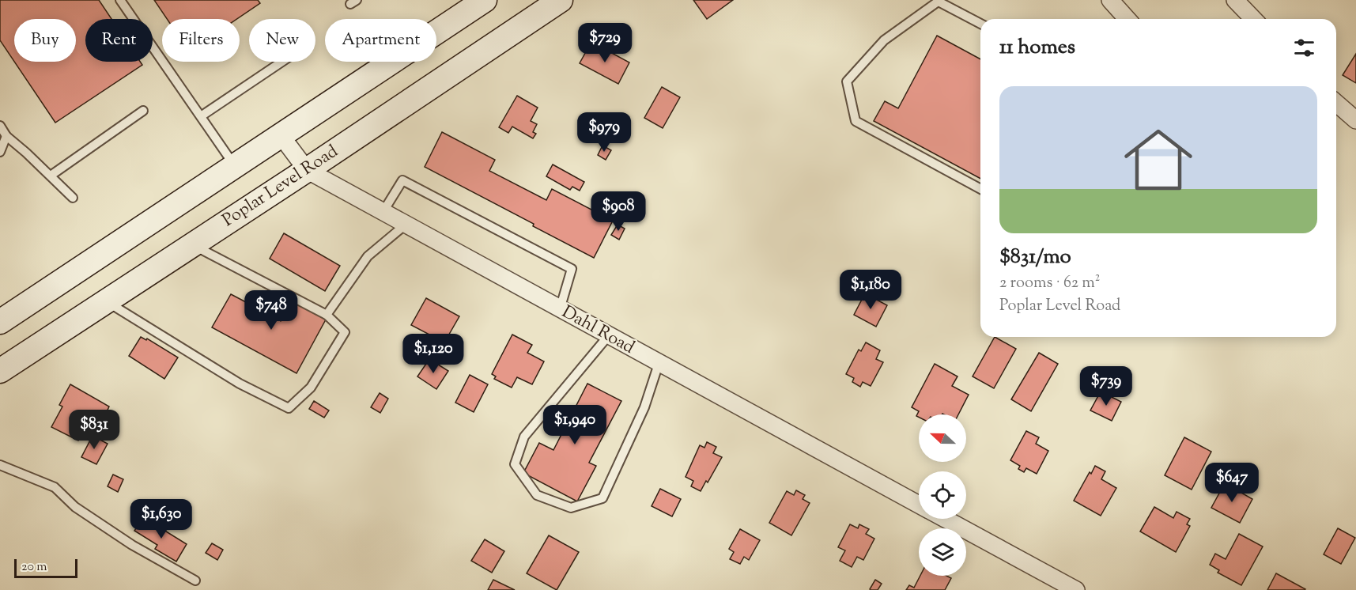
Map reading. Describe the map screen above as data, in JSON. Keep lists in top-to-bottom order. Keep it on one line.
{"streets":{"main road":["Poplar Level Road"],"street":["Dahl Road"]},"crossings":[["Poplar Level Road","Dahl Road"]],"scale_bar":"20 m","north":"left","page":{"chip":["Buy","Rent","Filters","New","Apartment"],"heading":"11 homes","price":["$729","$979","$908","$1,180","$748","$1,120","$739","$1,940","$831","$647","$1,630"],"list":[{"name":"$831/mo","note":"2 rooms · 62 m² · Poplar Level Road"}],"scale":"20 m"}}
